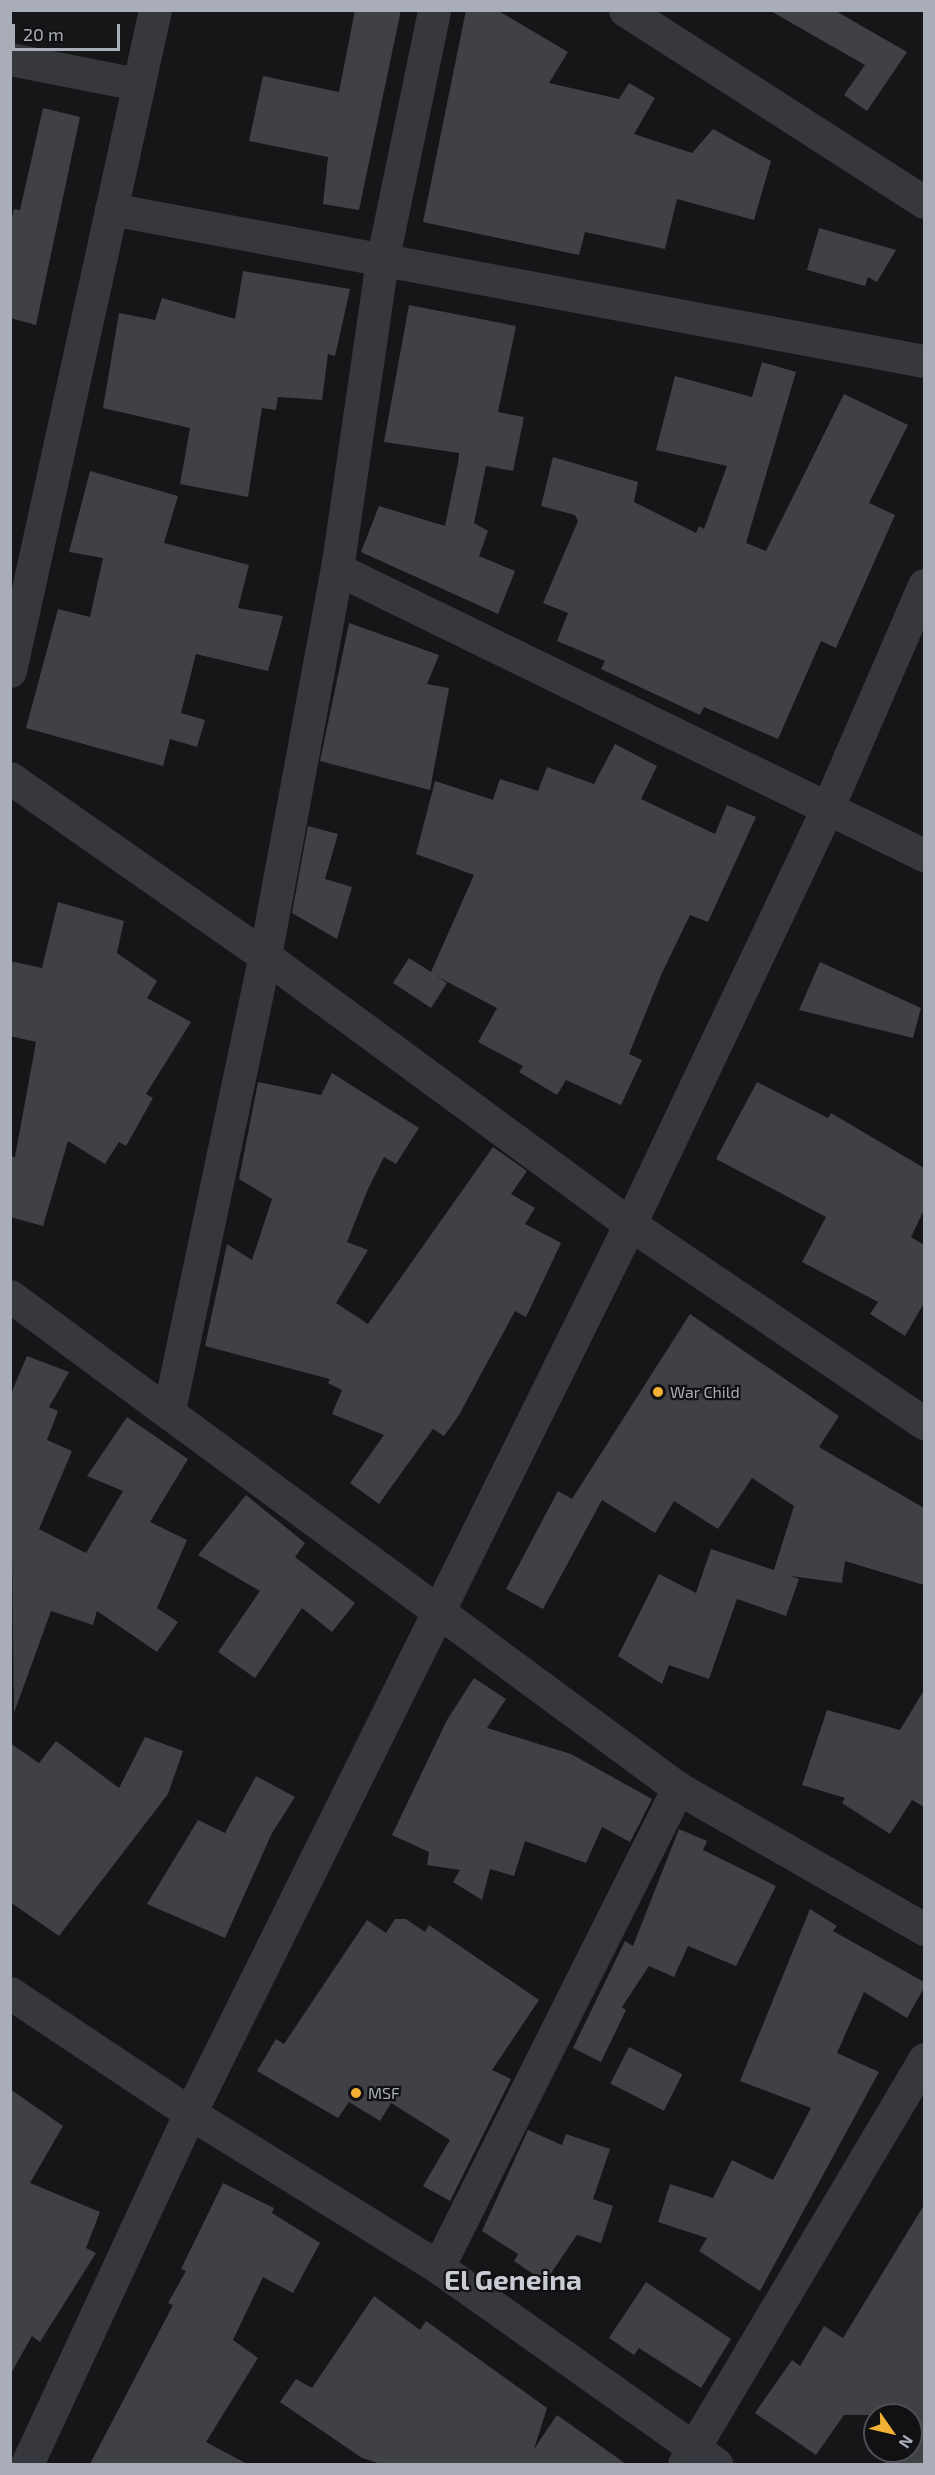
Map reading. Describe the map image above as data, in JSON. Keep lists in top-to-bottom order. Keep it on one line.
{"districts":["El Geneina"],"places":["War Child","MSF"],"scale_bar":"20 m","north":"bottom right"}
